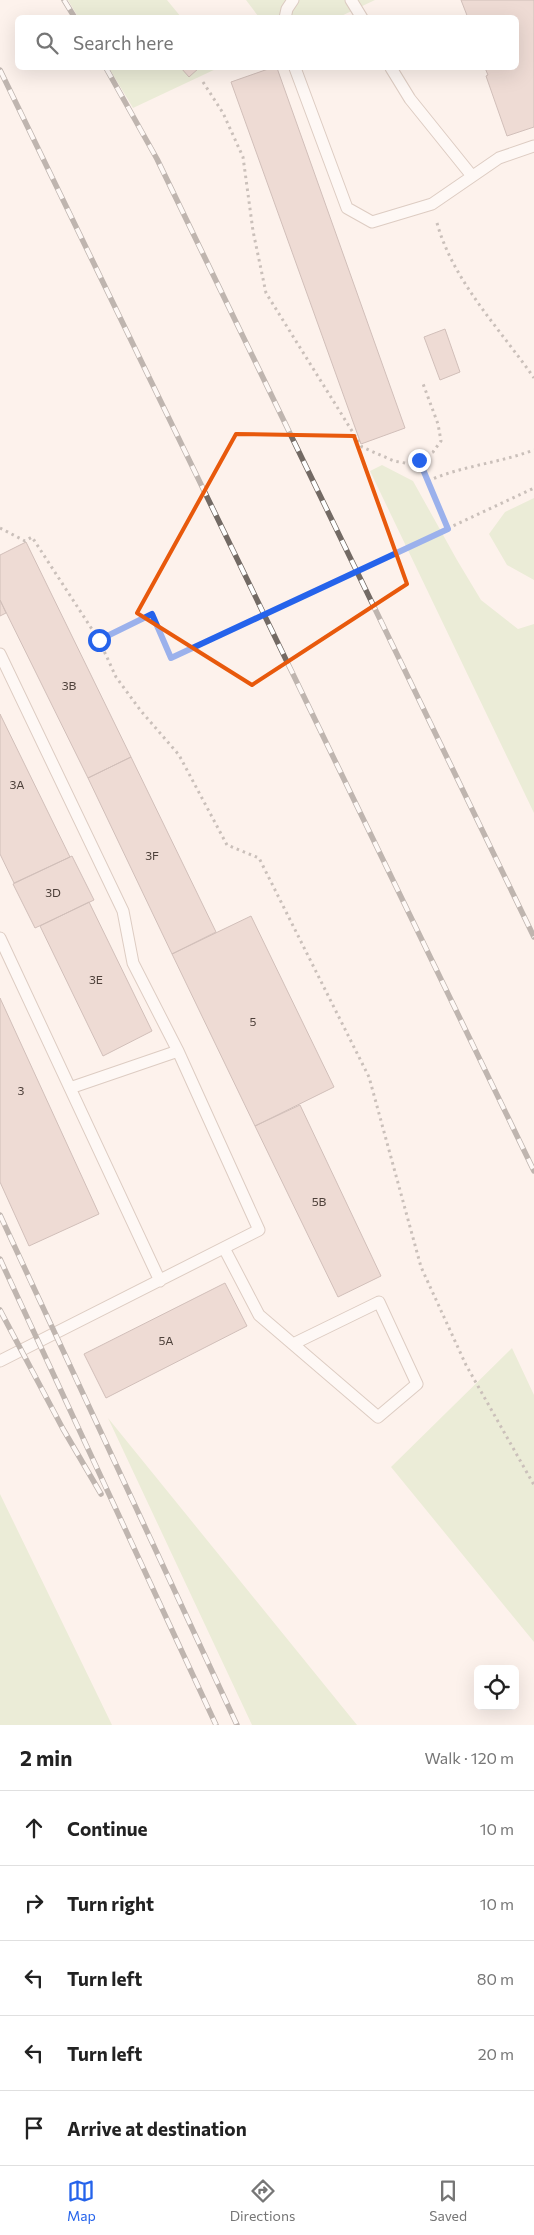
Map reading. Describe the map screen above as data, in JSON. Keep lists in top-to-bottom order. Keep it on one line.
{"house_numbers":["3B","3A","3F","3D","3E","5","3","5B","5A"],"page":{"search":"Search here","heading":["2 min","Walk · 120 m"],"list":[["Continue","10 m"],["Turn right","10 m"],["Turn left","80 m"],["Turn left","20 m"],"Arrive at destination"],"nav":["Map","Directions","Saved"]}}
